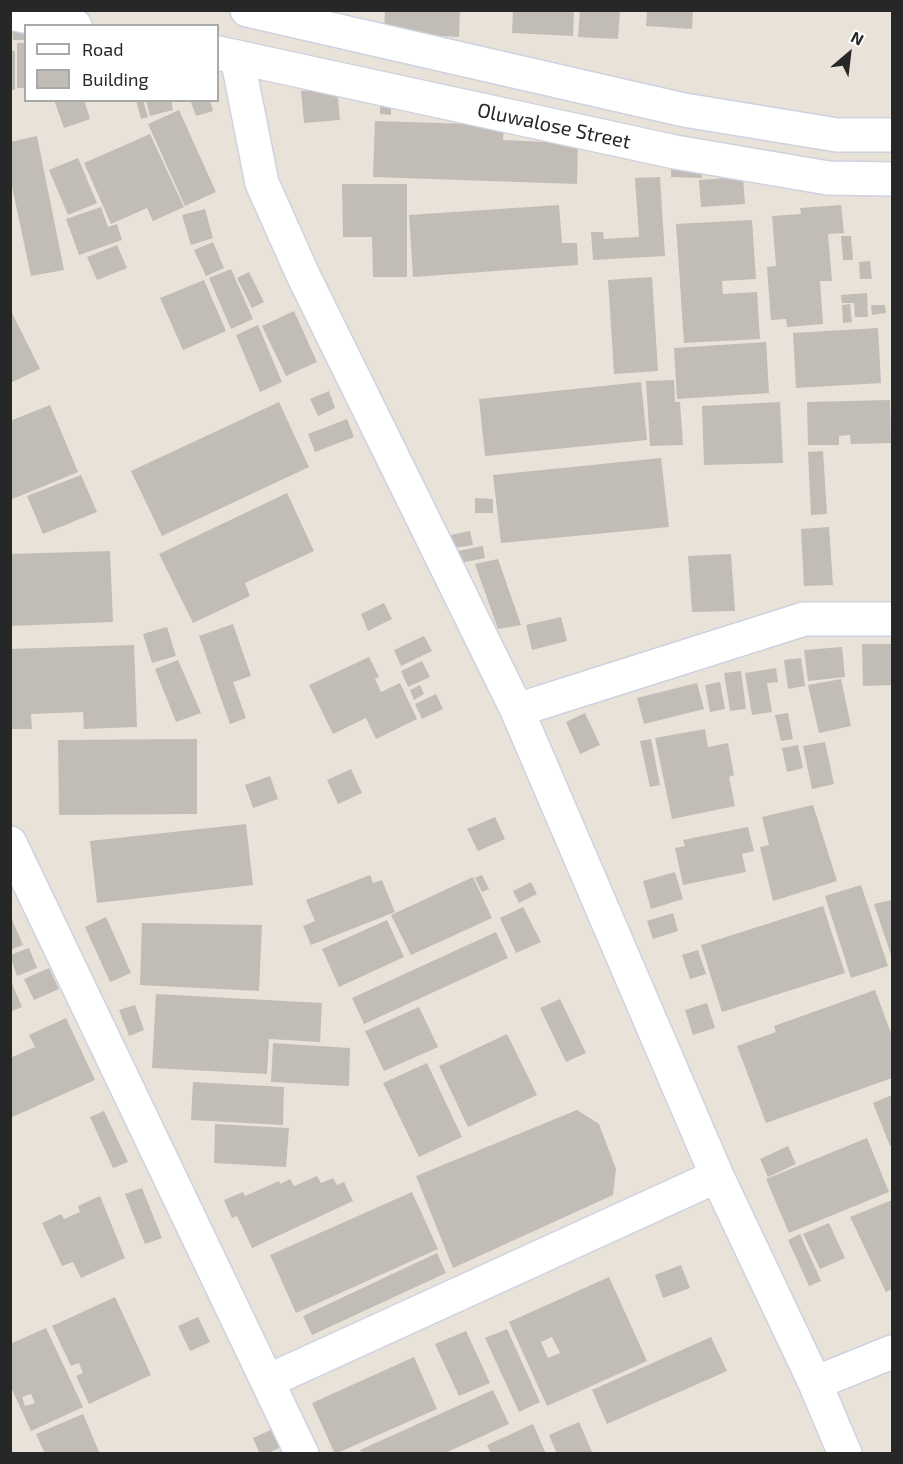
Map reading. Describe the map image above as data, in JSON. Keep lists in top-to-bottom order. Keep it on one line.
{"streets":{"street":["Oluwalose Street"]},"legend":["Road","Building"],"north":"top right"}
